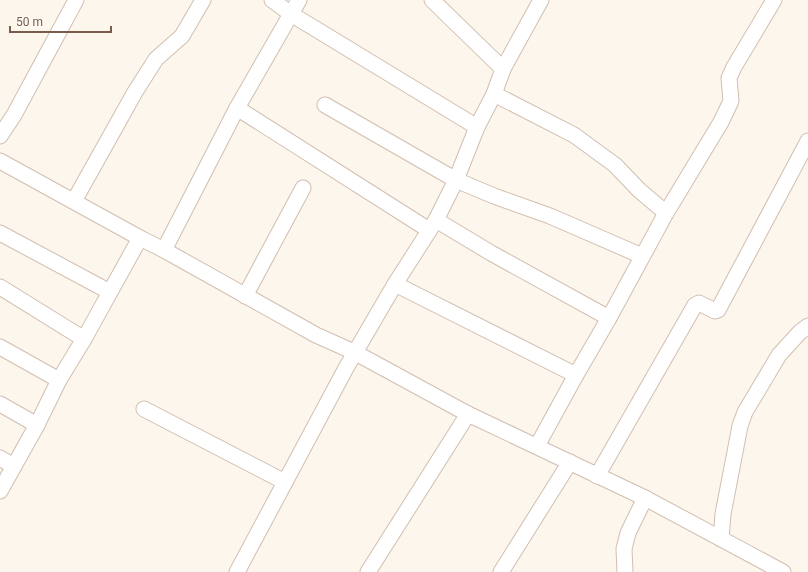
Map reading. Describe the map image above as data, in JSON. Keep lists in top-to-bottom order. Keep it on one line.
{"scale_bar":"50 m"}
